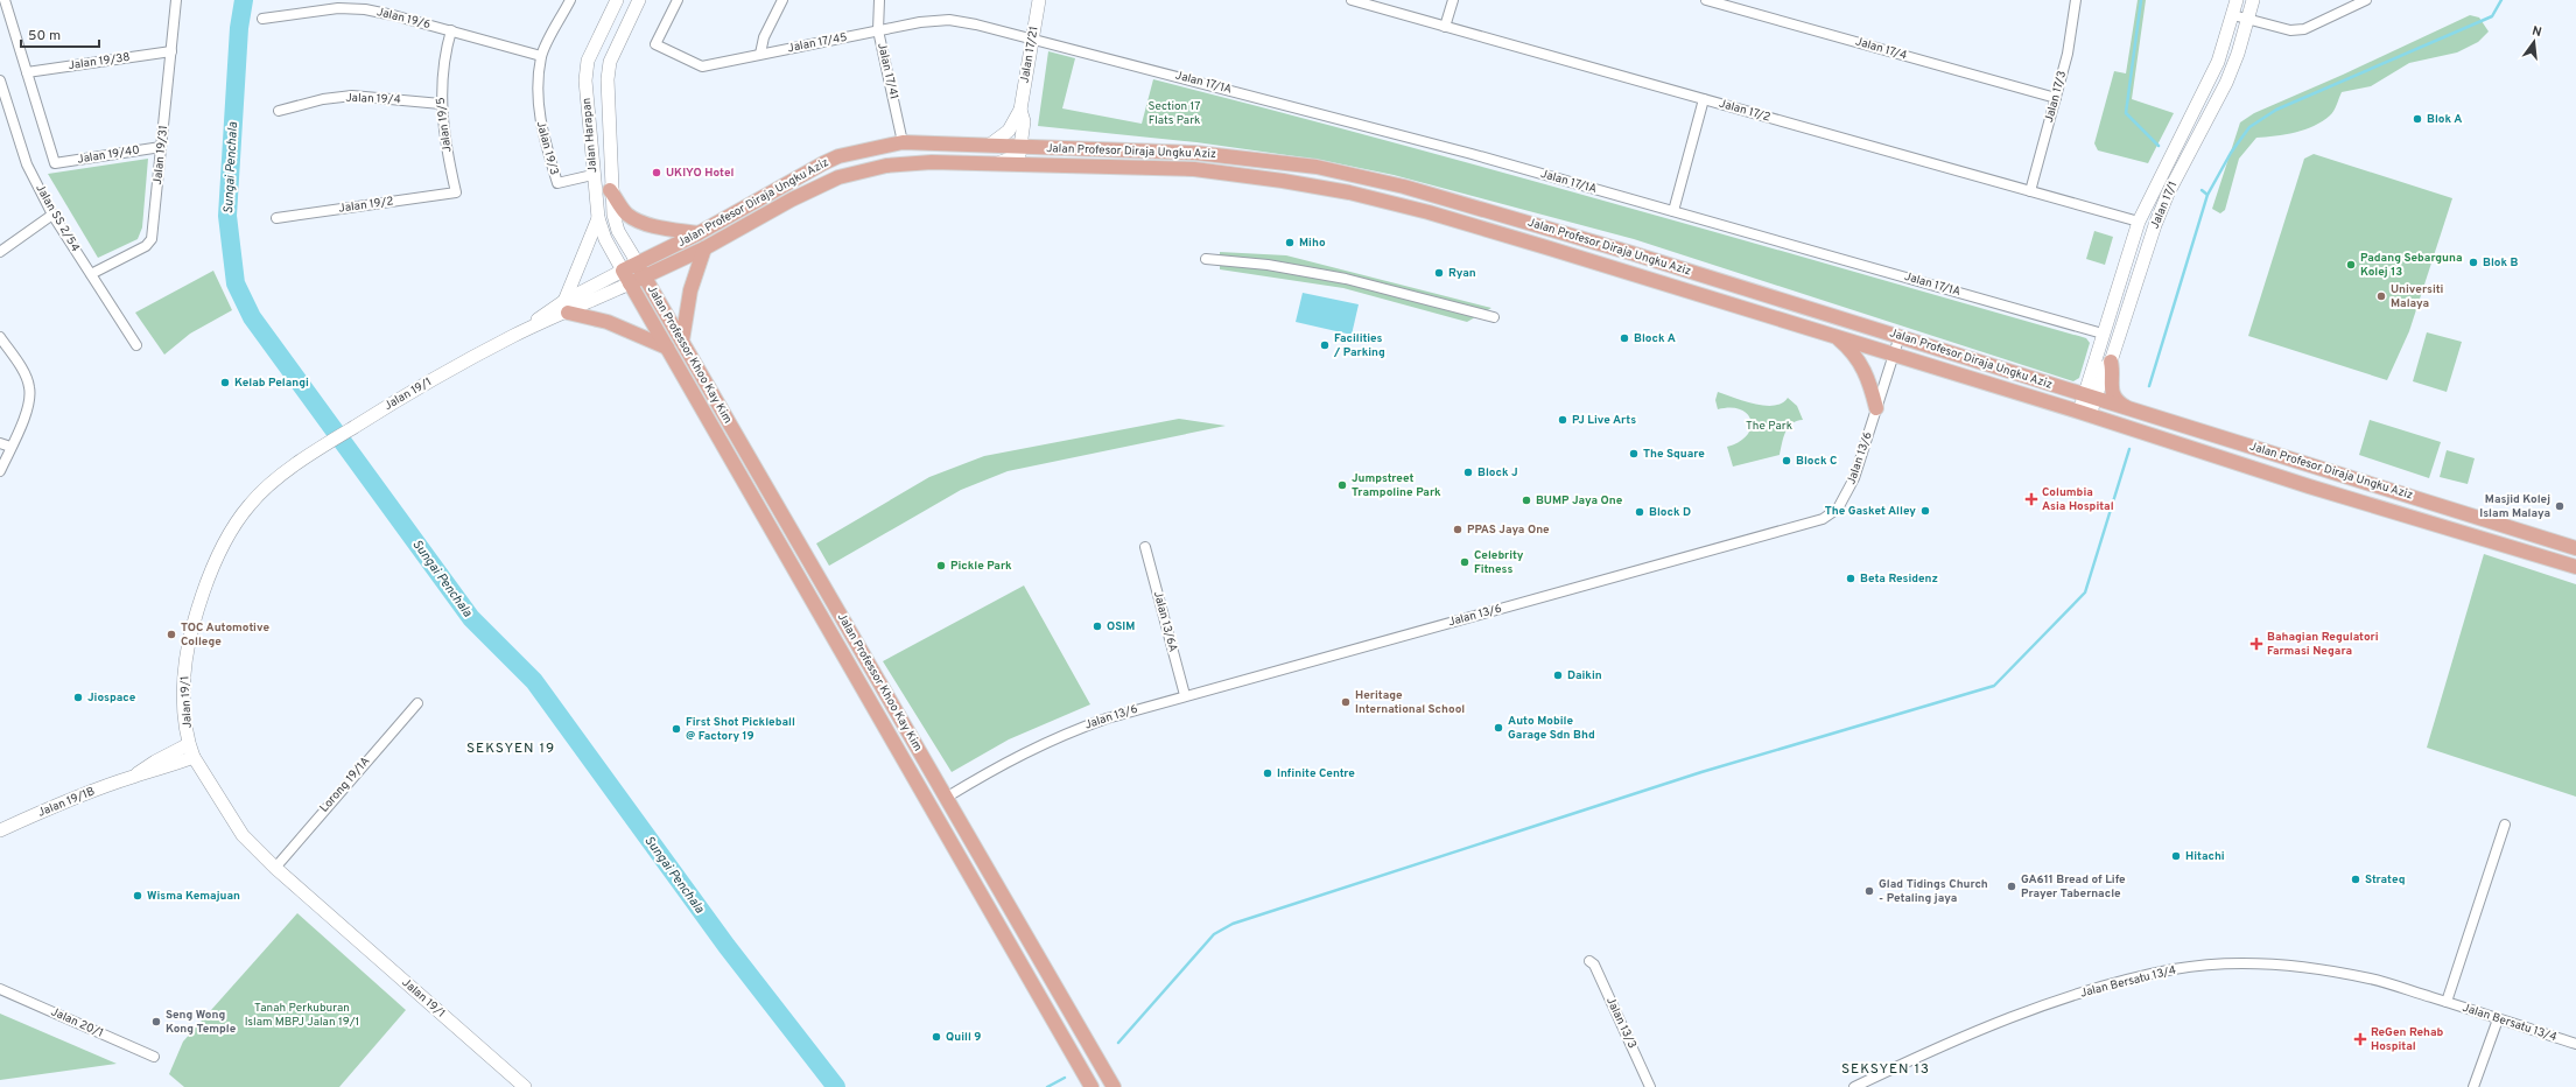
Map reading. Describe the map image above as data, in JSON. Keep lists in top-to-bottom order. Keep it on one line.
{"streets":{"main road":["Jalan 17/21","Jalan Harapan","Jalan Profesor Diraja Ungku Aziz","Jalan 17/1","Jalan Professor Khoo Kay Kim","Jalan 19/1","Jalan 19/1B"],"street":["Jalan 19/6","Jalan 17/45","Jalan 17/4","Jalan 19/38","Jalan 17/41","Jalan 17/1A","Jalan 17/3","Jalan 19/4","Jalan 17/2","Jalan 19/5","Jalan 19/3","Jalan 19/40","Jalan 19/31","Jalan 19/2","Jalan SS 2/54","Jalan 13/6","Jalan 13/6A","Lorong 19/1A","Jalan Bersatu 13/4","Jalan 20/1","Jalan 13/3"]},"crossings":[["Jalan 19/6","Jalan 19/5"],["Jalan 19/6","Jalan 19/3"],["Jalan 17/45","Jalan 17/21"],["Jalan 17/45","Jalan 17/41"],["Jalan 17/45","Jalan 17/1A"],["Jalan 17/4","Jalan 17/3"],["Jalan 17/21","Jalan 17/1A"],["Jalan 17/21","Jalan Profesor Diraja Ungku Aziz"],["Jalan 19/38","Jalan 19/40"],["Jalan 19/38","Jalan 19/31"],["Jalan 17/41","Jalan Profesor Diraja Ungku Aziz"],["Jalan 17/1A","Jalan 17/1"],["Jalan 17/3","Jalan 17/2"],["Jalan 19/4","Jalan 19/5"],["Jalan 17/2","Jalan 17/1"],["Jalan 19/5","Jalan 19/2"],["Jalan Harapan","Jalan 19/3"],["Jalan Harapan","Jalan Profesor Diraja Ungku Aziz"],["Jalan Harapan","Jalan Professor Khoo Kay Kim"],["Jalan Harapan","Jalan 19/1"],["Jalan Profesor Diraja Ungku Aziz","Jalan 17/1"],["Jalan Profesor Diraja Ungku Aziz","Jalan Professor Khoo Kay Kim"],["Jalan Profesor Diraja Ungku Aziz","Jalan 19/1"],["Jalan Profesor Diraja Ungku Aziz","Jalan 13/6"],["Jalan 19/40","Jalan 19/31"],["Jalan 19/31","Jalan SS 2/54"],["Jalan Professor Khoo Kay Kim","Jalan 19/1"],["Jalan Professor Khoo Kay Kim","Jalan 13/6"],["Jalan 19/1","Lorong 19/1A"],["Jalan 19/1","Jalan 19/1B"],["Jalan 13/6","Jalan 13/6A"]],"districts":["SEKSYEN 19","SEKSYEN 13"],"water":["Sungai Penchala"],"parks":["Section 17 Flats Park","The Park","Tanah Perkuburan Islam MBPJ Jalan 19/1"],"places":{"other":["Blok A","UKIYO Hotel","Miho","Blok B","Padang Sebarguna Kolej 13","Ryan","Universiti Malaya","Block A","Facilities / Parking","Kelab Pelangi","PJ Live Arts","The Square","Block C","Block J","Jumpstreet Trampoline Park","BUMP Jaya One","Masjid Kolej Islam Malaya","The Gasket Alley","Block D","PPAS Jaya One","Celebrity Fitness","Pickle Park","Beta Residenz","OSIM","TOC Automotive College","Daikin","Jiospace","Heritage International School","Auto Mobile Garage Sdn Bhd","First Shot Pickleball @ Factory 19","Infinite Centre","Hitachi","Strateq","GA611 Bread of Life Prayer Tabernacle","Glad Tidings Church - Petaling jaya","Wisma Kemajuan","Seng Wong Kong Temple","Quill 9"],"health":["Columbia Asia Hospital","Bahagian Regulatori Farmasi Negara","ReGen Rehab Hospital"]},"scale_bar":"50 m","north":"top"}
